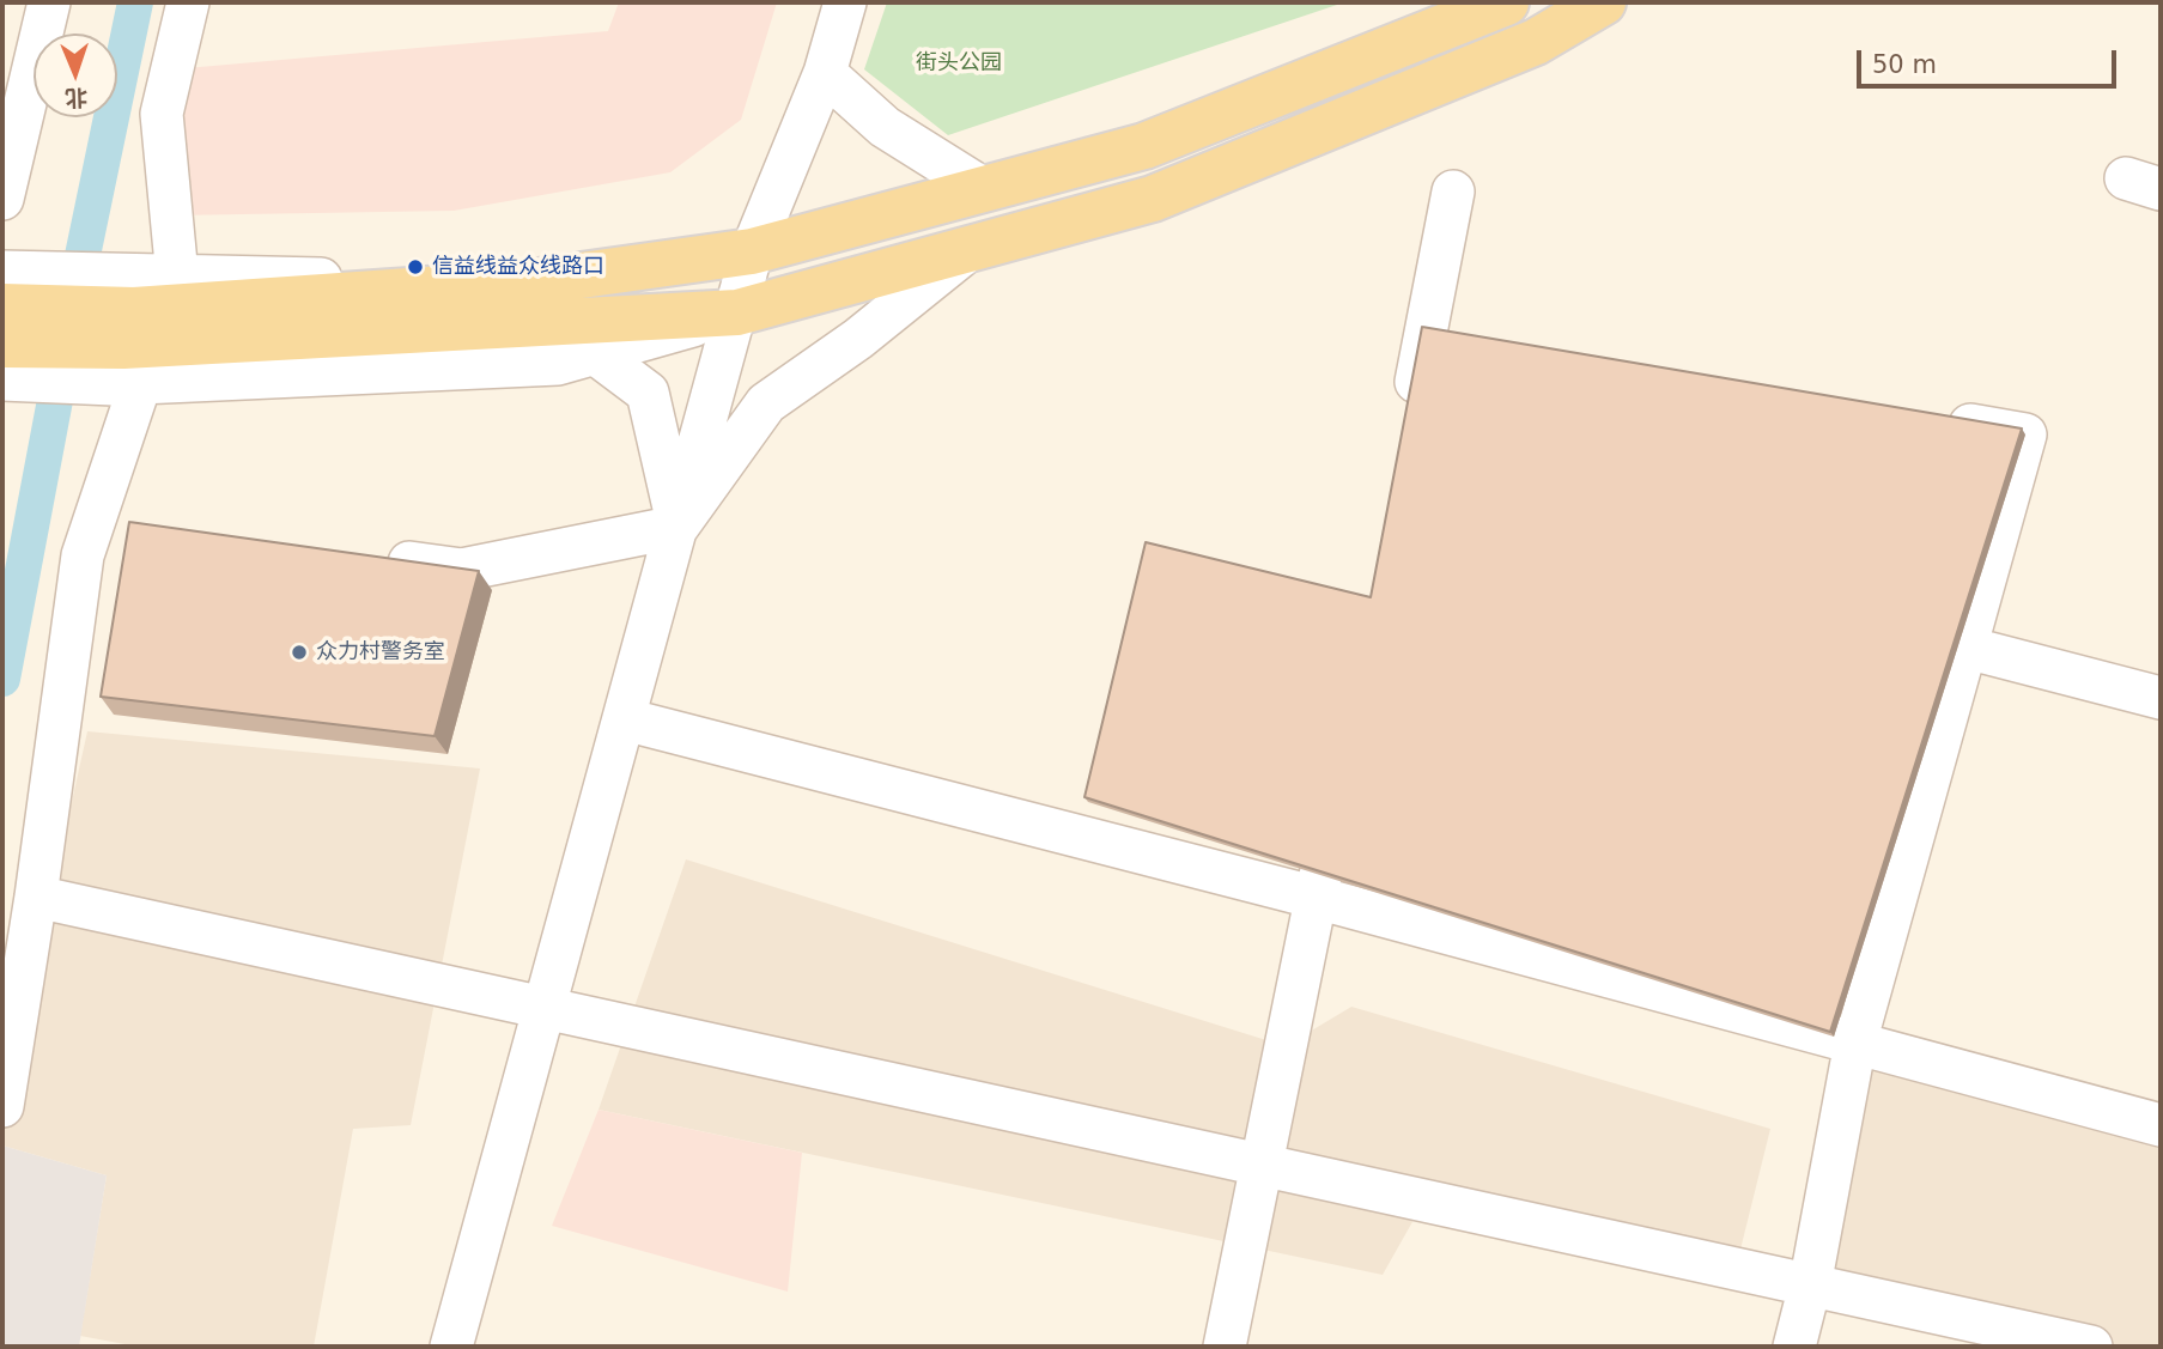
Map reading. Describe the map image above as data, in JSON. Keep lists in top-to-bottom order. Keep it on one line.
{"parks":["街头公园"],"places":["信益线益众线路口","众力村警务室"],"scale_bar":"50 m","north":"bottom"}
